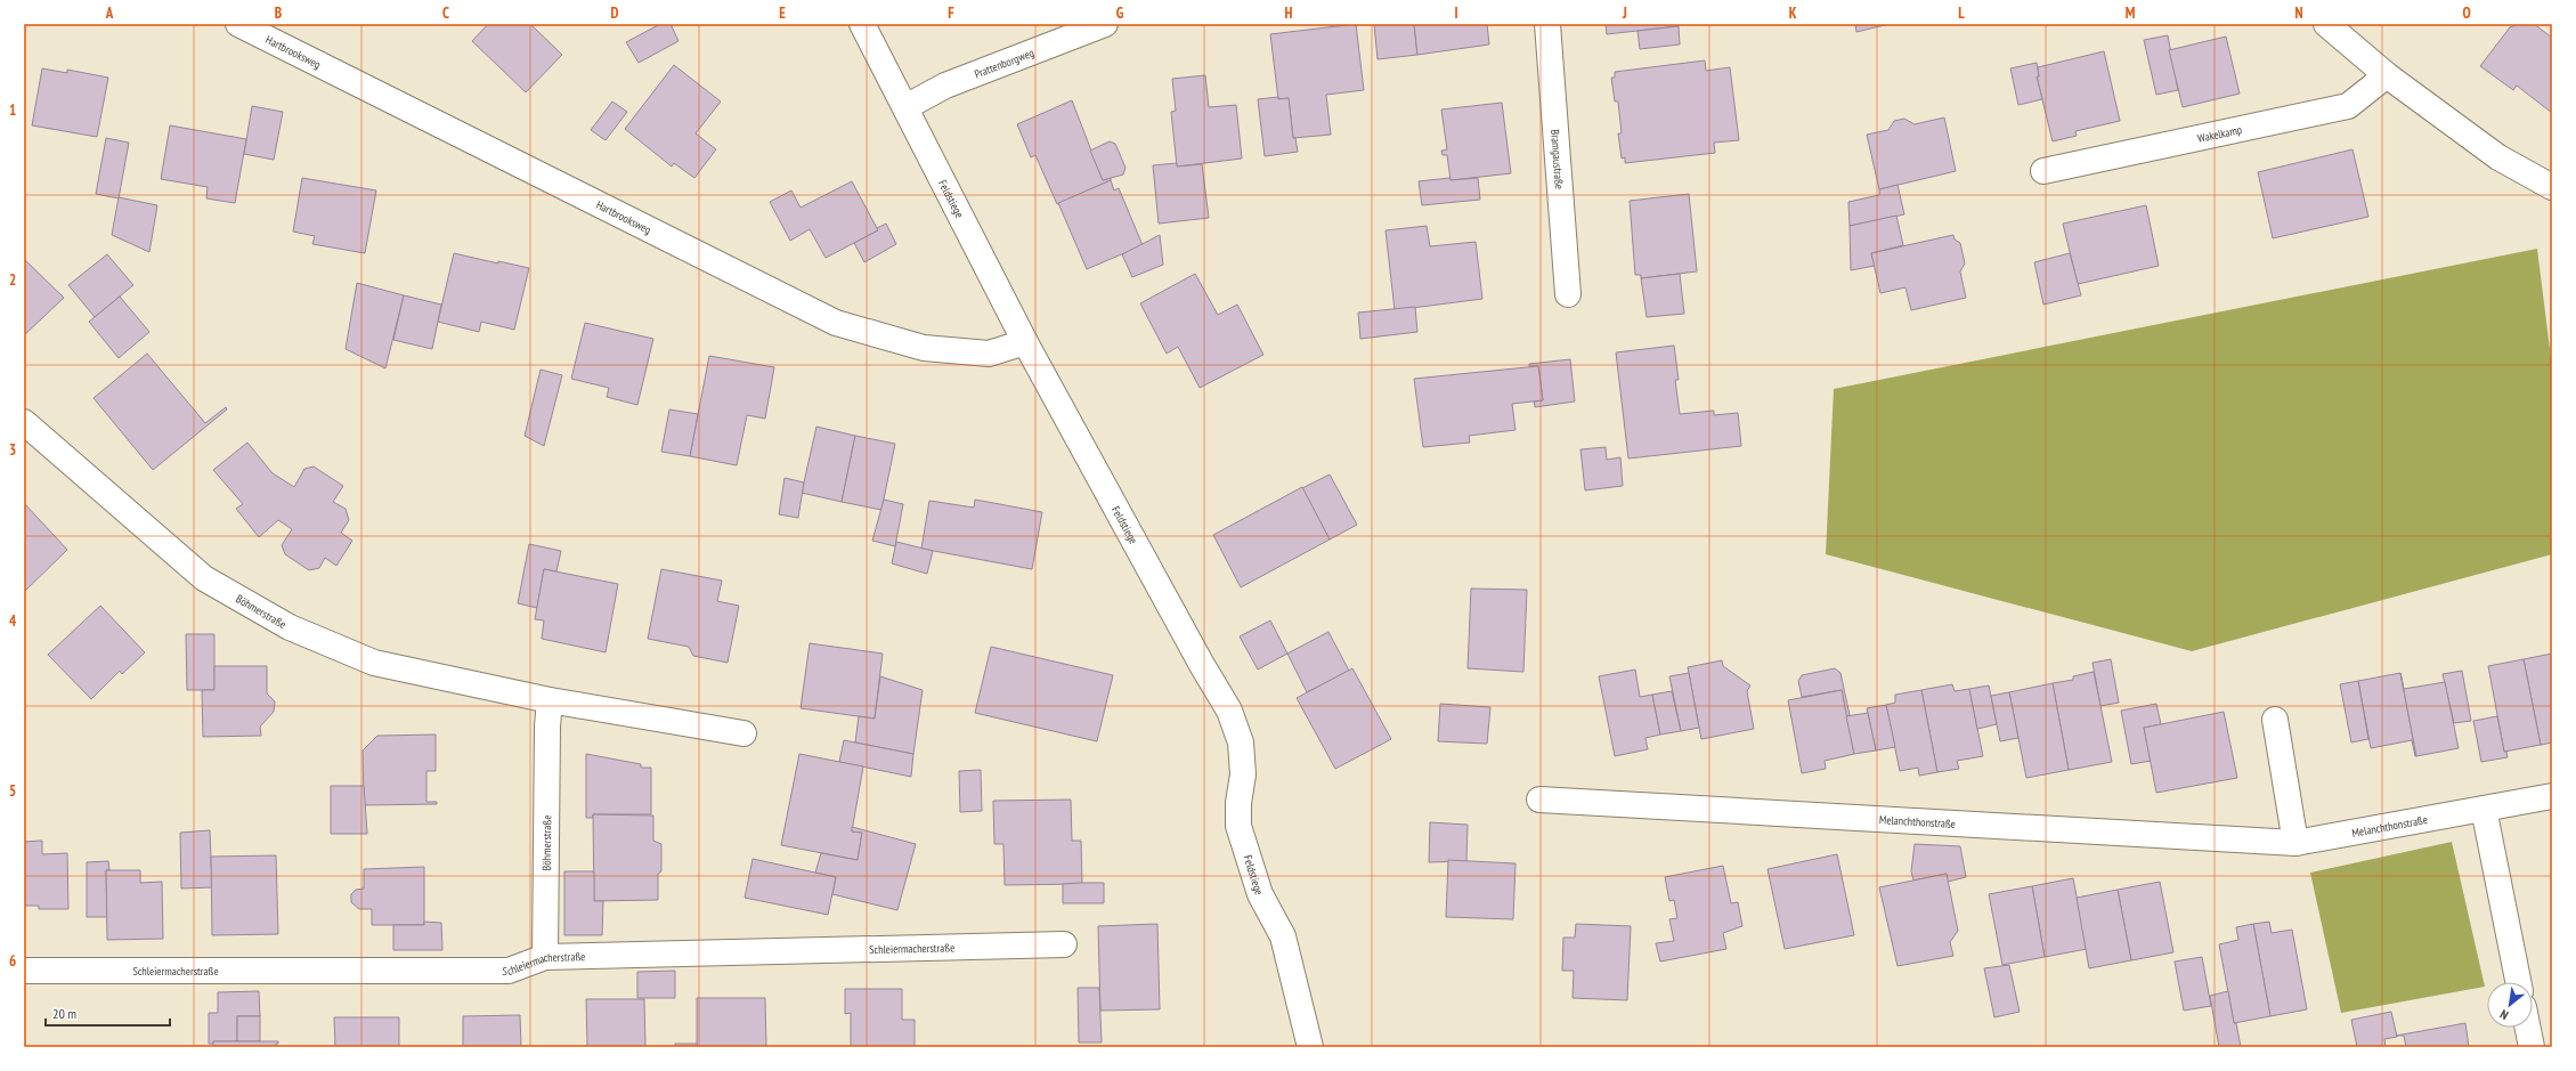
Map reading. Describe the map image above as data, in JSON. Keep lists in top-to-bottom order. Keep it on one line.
{"streets":{"street":["Hartbrooksweg","Prattenborgweg","Wakelkamp","Bramgaustraße","Feldstiege","Böhmerstraße","Melanchthonstraße","Schleiermacherstraße"]},"crossings":[["Hartbrooksweg","Feldstiege"],["Prattenborgweg","Feldstiege"],["Böhmerstraße","Schleiermacherstraße"]],"scale_bar":"20 m","north":"bottom left","grid":{"columns":["A","B","C","D","E","F","G","H","I","J","K","L","M","N","O"],"rows":["1","2","3","4","5","6"]}}
